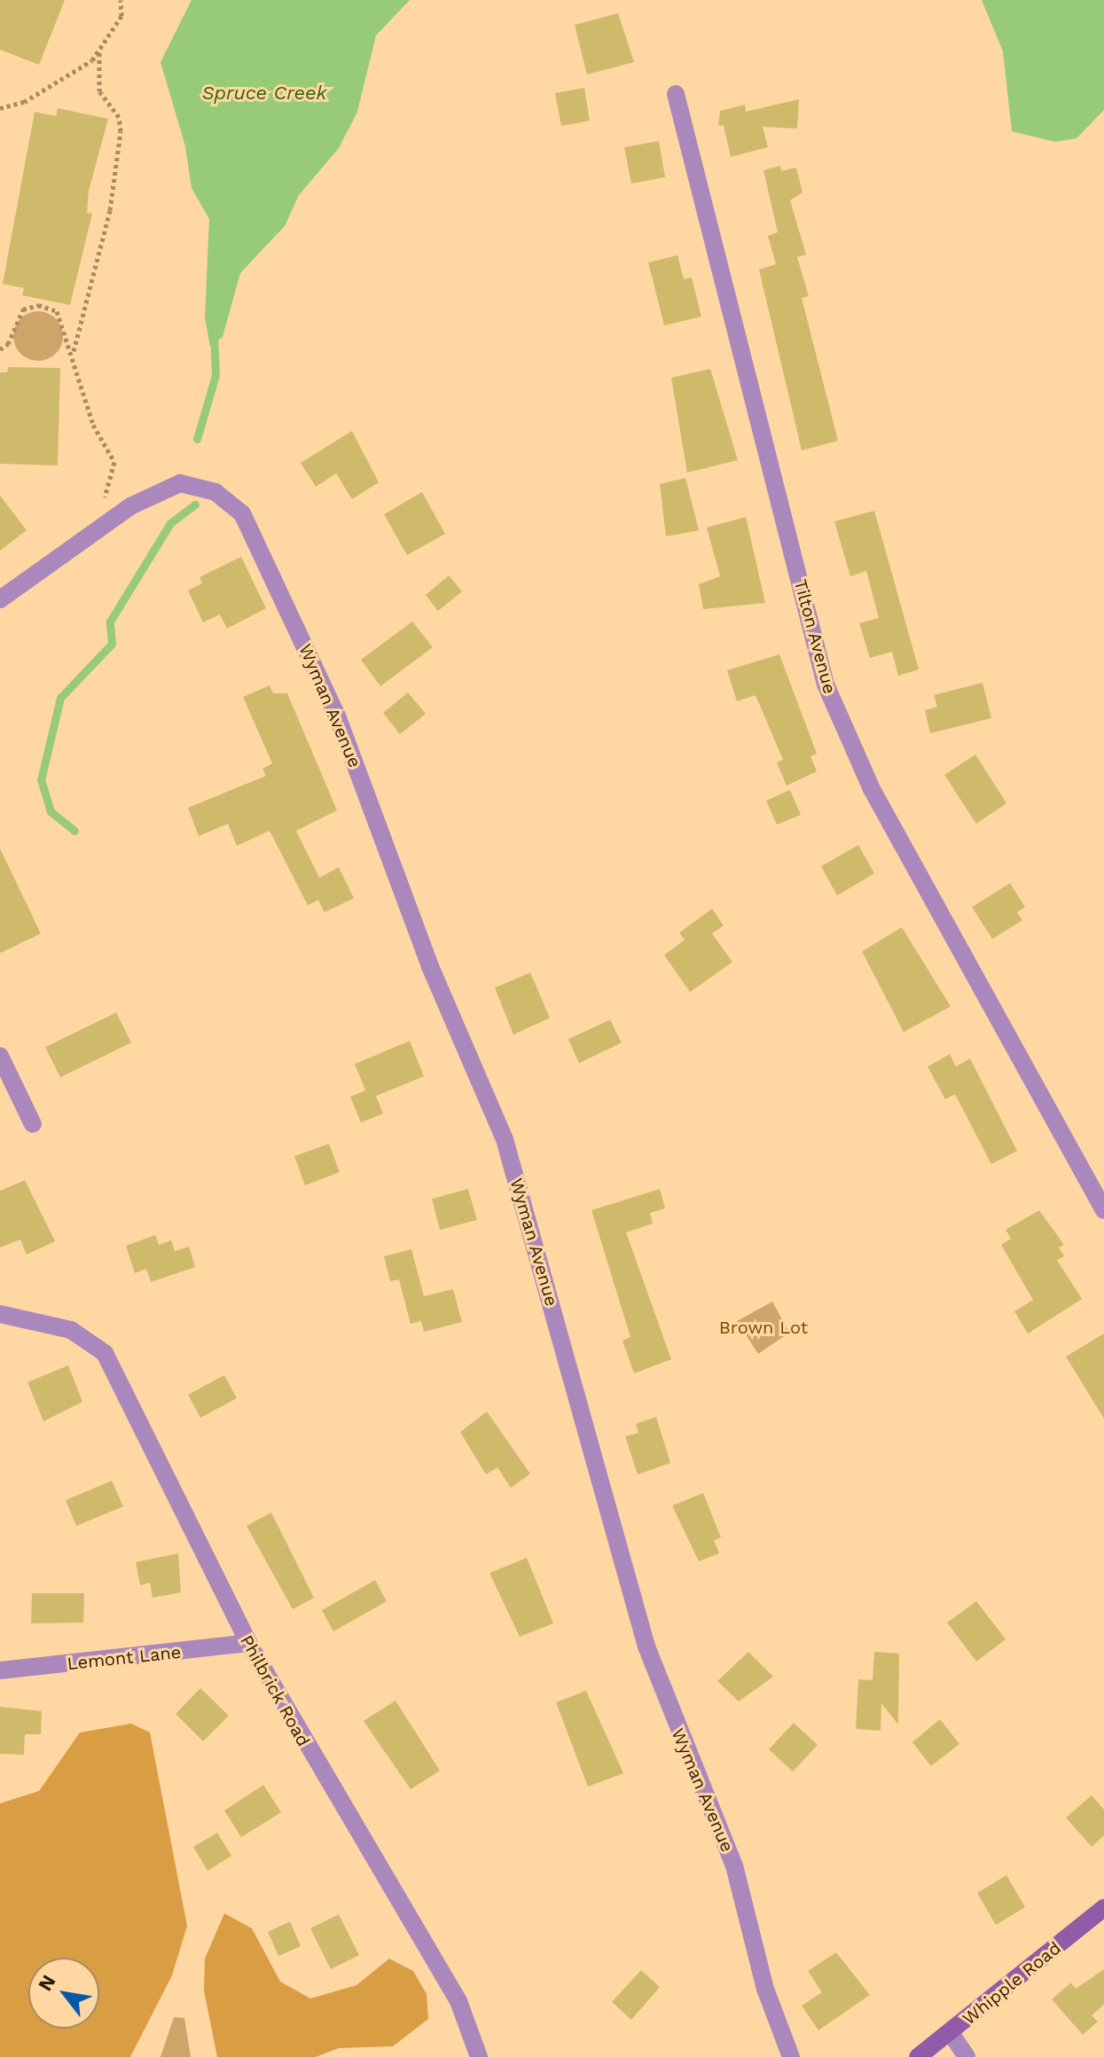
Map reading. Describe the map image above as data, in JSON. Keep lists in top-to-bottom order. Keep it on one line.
{"streets":{"main road":["Whipple Road"],"street":["Tilton Avenue","Wyman Avenue","Lemont Lane","Philbrick Road"]},"crossings":[["Lemont Lane","Philbrick Road"]],"water":["Spruce Creek"],"parks":["Brown Lot"],"north":"top left"}
